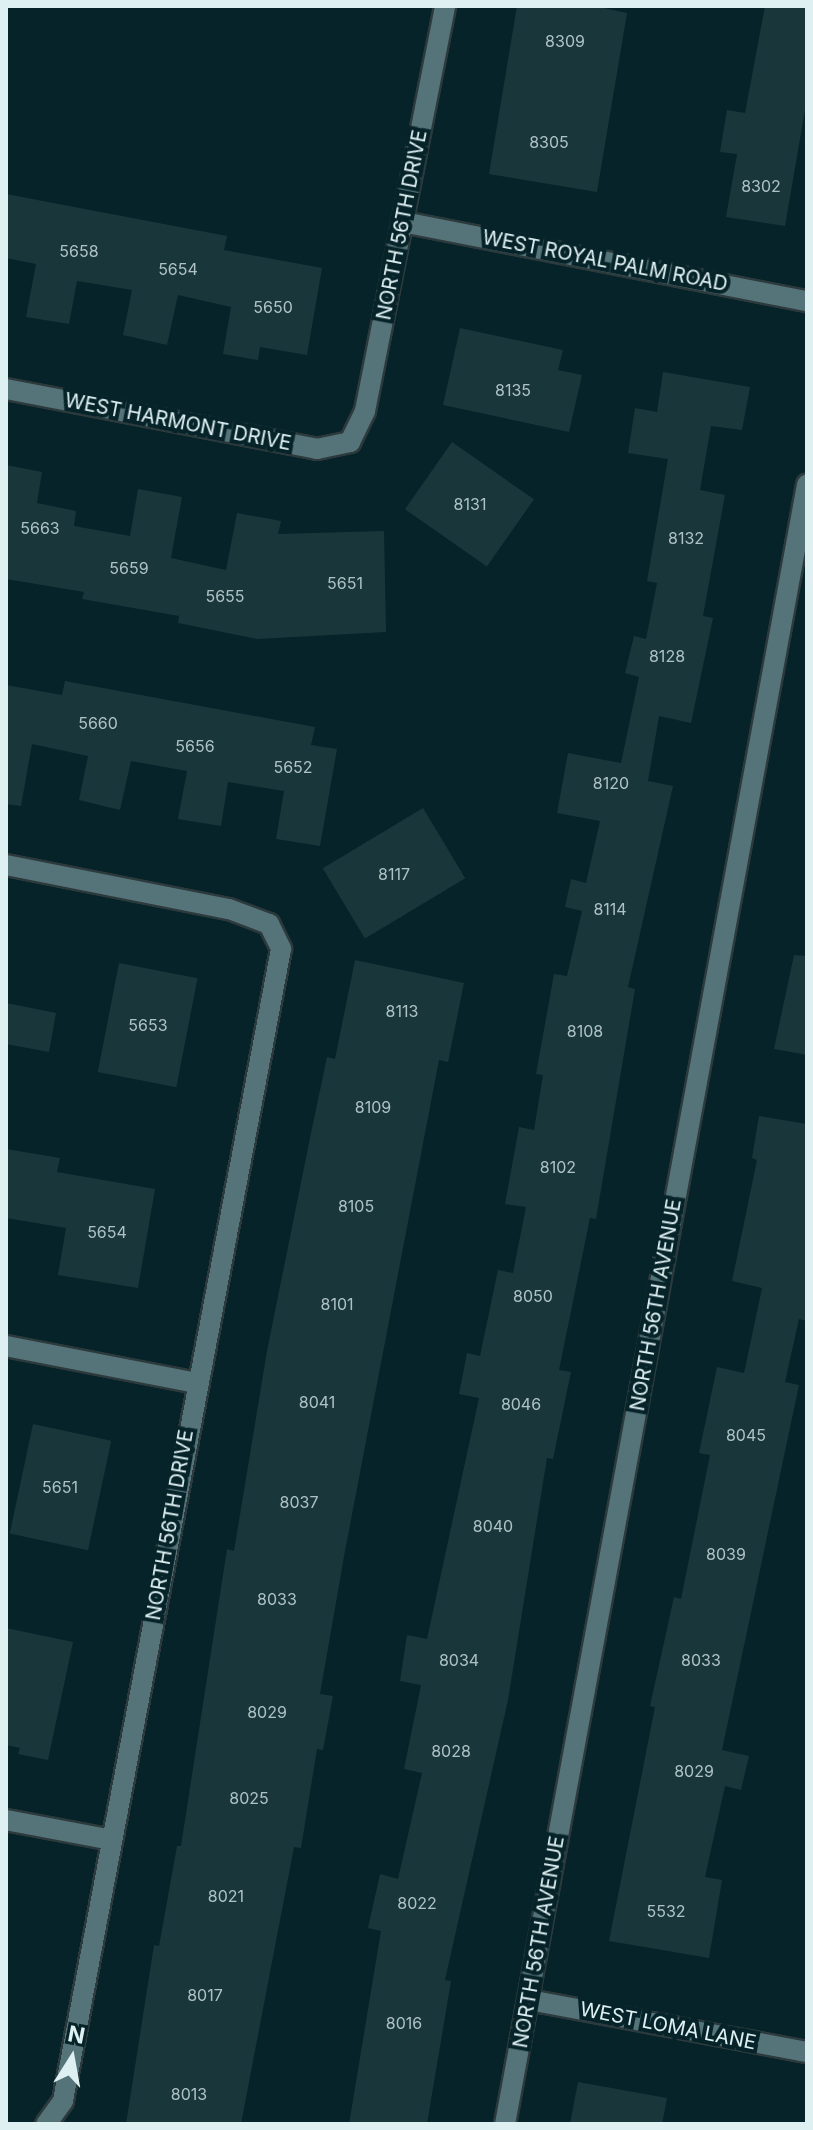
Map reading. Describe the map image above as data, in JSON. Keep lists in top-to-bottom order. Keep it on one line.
{"streets":{"street":["NORTH 56TH DRIVE","WEST ROYAL PALM ROAD","WEST HARMONT DRIVE","NORTH 56TH AVENUE","WEST LOMA LANE"]},"crossings":[["NORTH 56TH DRIVE","WEST ROYAL PALM ROAD"],["NORTH 56TH DRIVE","WEST HARMONT DRIVE"],["NORTH 56TH AVENUE","WEST LOMA LANE"]],"house_numbers":["8309","8305","8302","5658","5654","5650","8135","8131","5663","8132","5659","5651","5655","8128","5660","5656","5652","8120","8117","8114","8113","5653","8108","8109","8102","8105","5654","8050","8101","8041","8046","8045","5651","8037","8040","8039","8033","8034","8033","8029","8028","8029","8025","8021","8022","5532","8017","8016","8013"],"north":"top"}
